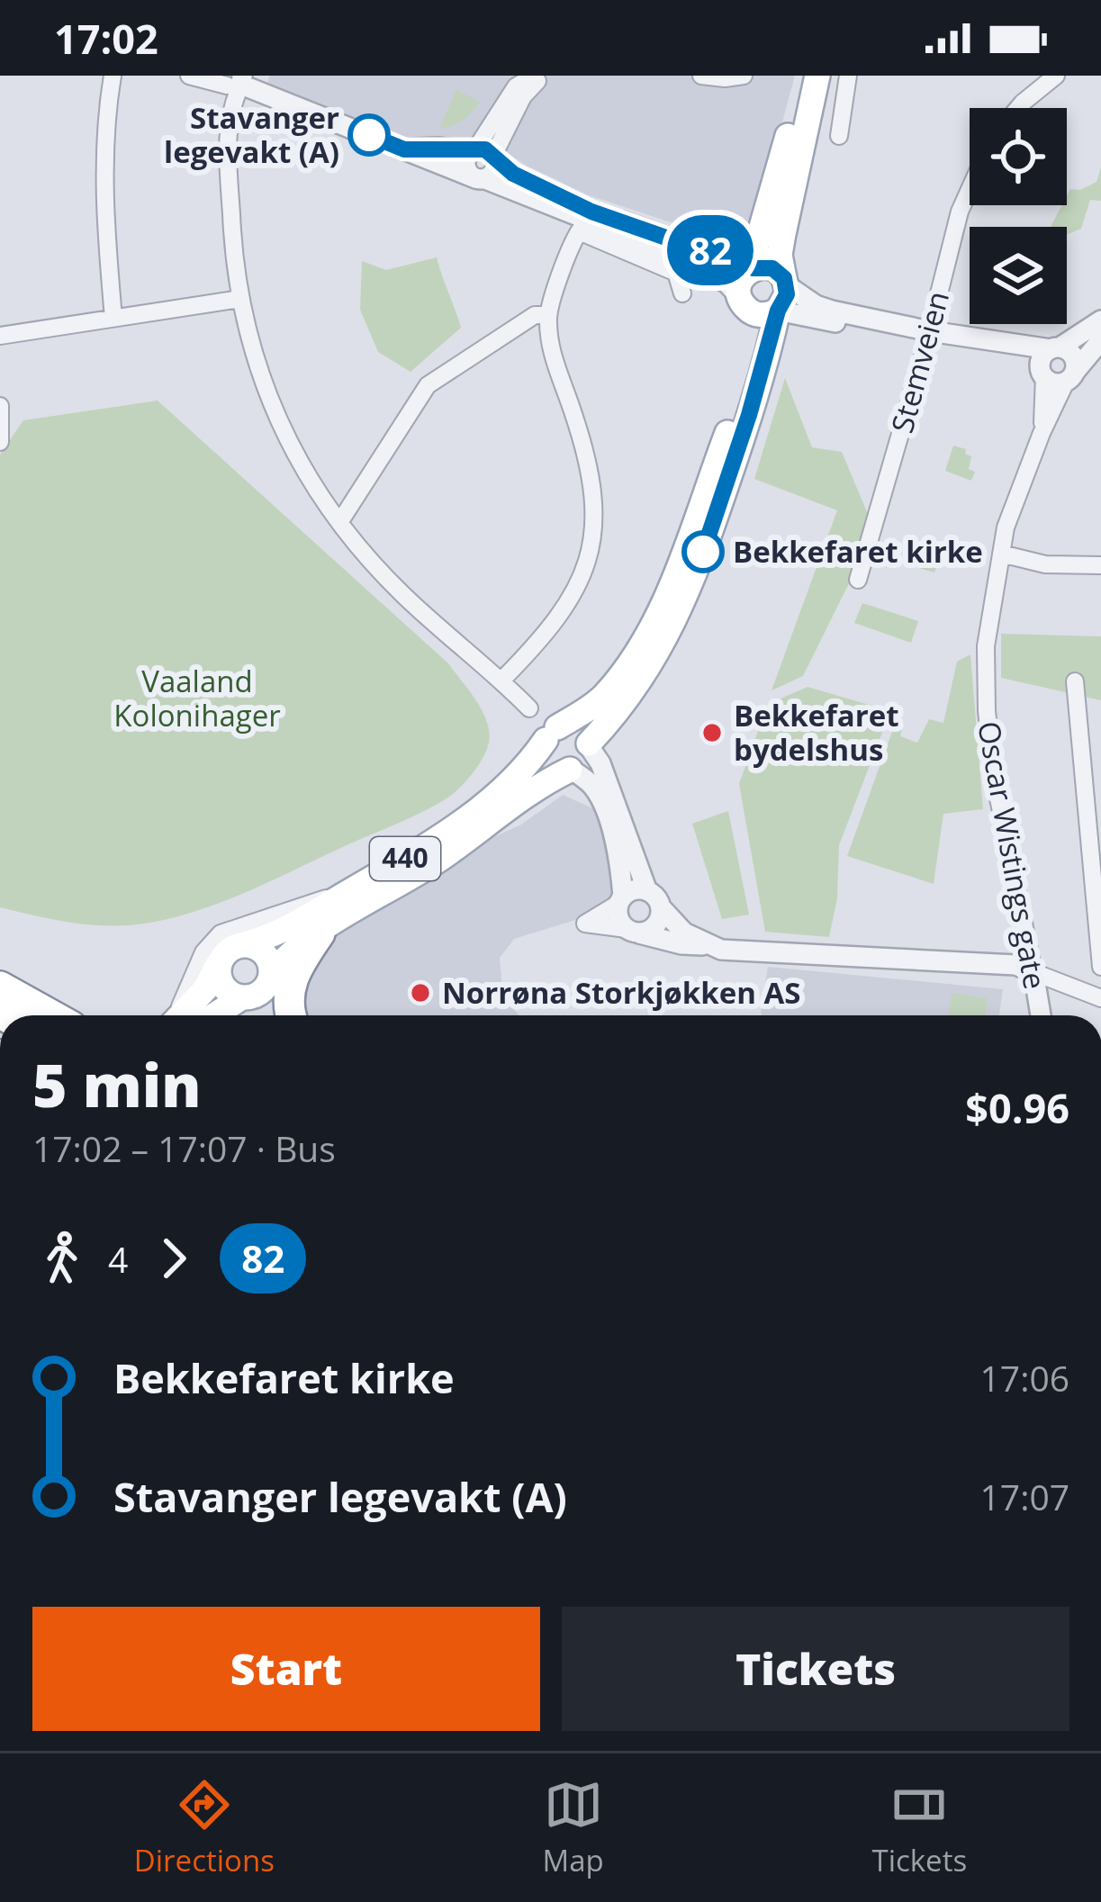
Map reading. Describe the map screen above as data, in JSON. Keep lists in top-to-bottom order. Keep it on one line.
{"streets":{"main road":["440"],"street":["Stemveien","Oscar Wistings gate"]},"parks":["Vaaland Kolonihager"],"places":["Stavanger legevakt (A)","Bekkefaret kirke","Bekkefaret bydelshus","Norrøna Storkjøkken AS"],"lines":["bus line 82"],"page":{"status":"17:02","on_map":"82","heading":["5 min","17:02 – 17:07 · Bus","$0.96"],"legs":["4","82"],"list":[{"name":"Bekkefaret kirke","value":"17:06"},{"name":"Stavanger legevakt (A)","value":"17:07"}],"buttons":["Start","Tickets"],"tabs":["Directions","Map","Tickets"]}}
